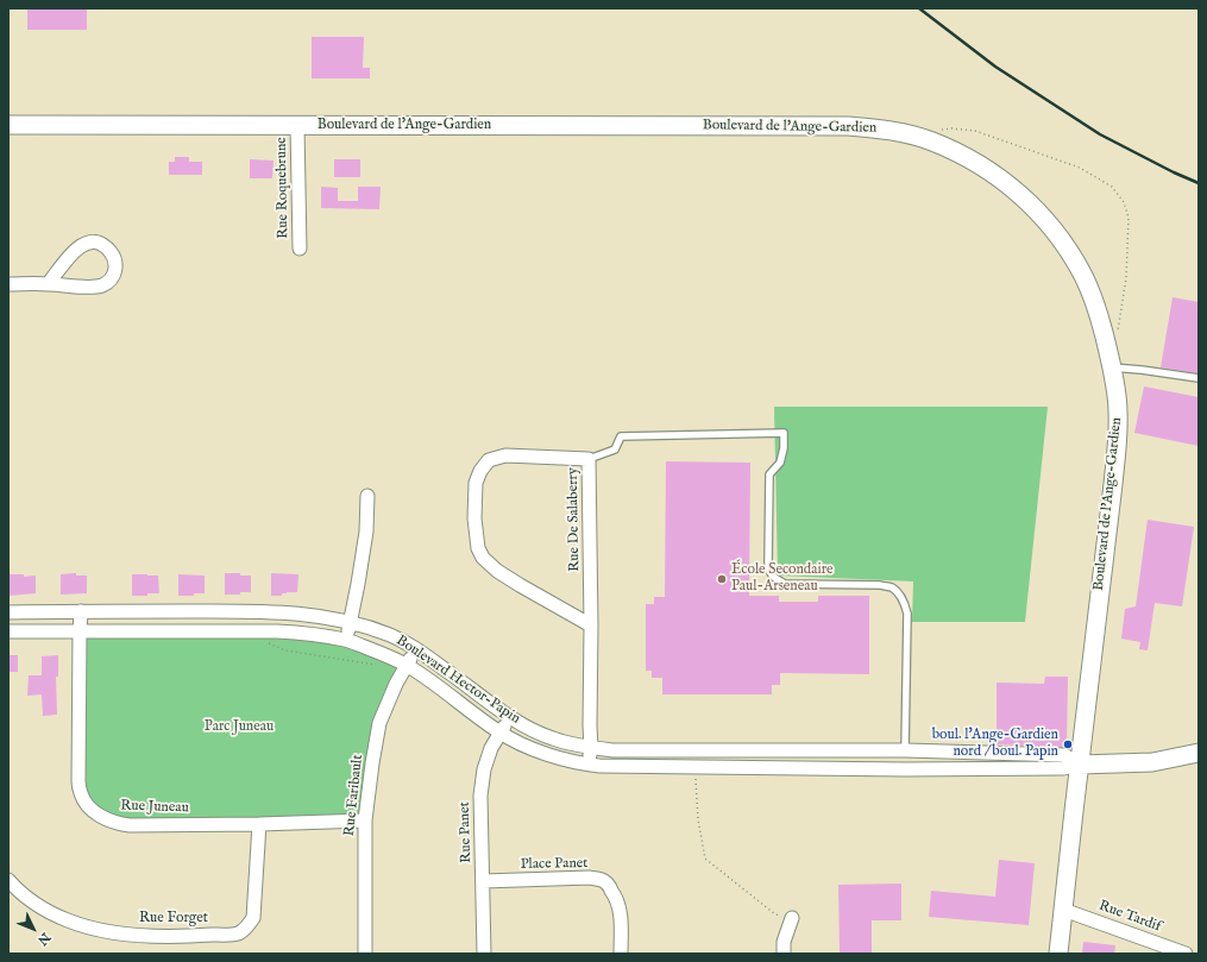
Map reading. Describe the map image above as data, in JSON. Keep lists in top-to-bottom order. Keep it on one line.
{"streets":{"main road":["Boulevard de l'Ange-Gardien","Boulevard Hector-Papin"],"street":["Rue Roquebrune","Rue De Salaberry","Rue Faribault","Rue Juneau","Rue Panet","Place Panet","Rue Tardif","Rue Forget"]},"crossings":[["Boulevard de l'Ange-Gardien","Rue Roquebrune"],["Boulevard de l'Ange-Gardien","Boulevard Hector-Papin"],["Boulevard de l'Ange-Gardien","Rue Tardif"],["Rue De Salaberry","Boulevard Hector-Papin"],["Boulevard Hector-Papin","Rue Faribault"],["Boulevard Hector-Papin","Rue Juneau"],["Boulevard Hector-Papin","Rue Panet"],["Rue Faribault","Rue Juneau"],["Rue Juneau","Rue Forget"],["Rue Panet","Place Panet"]],"parks":["Parc Juneau"],"places":["École Secondaire Paul-Arseneau","boul. l'Ange-Gardien nord / boul. Papin"],"north":"bottom right"}
